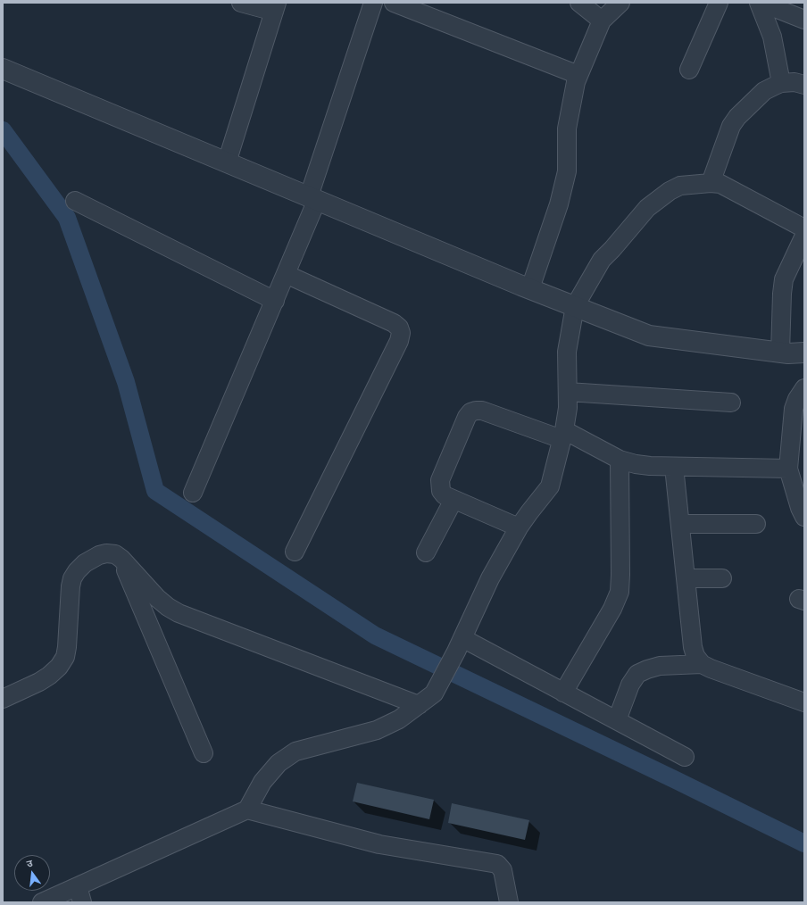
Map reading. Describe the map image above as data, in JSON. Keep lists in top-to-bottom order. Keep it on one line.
{"north":"top"}
